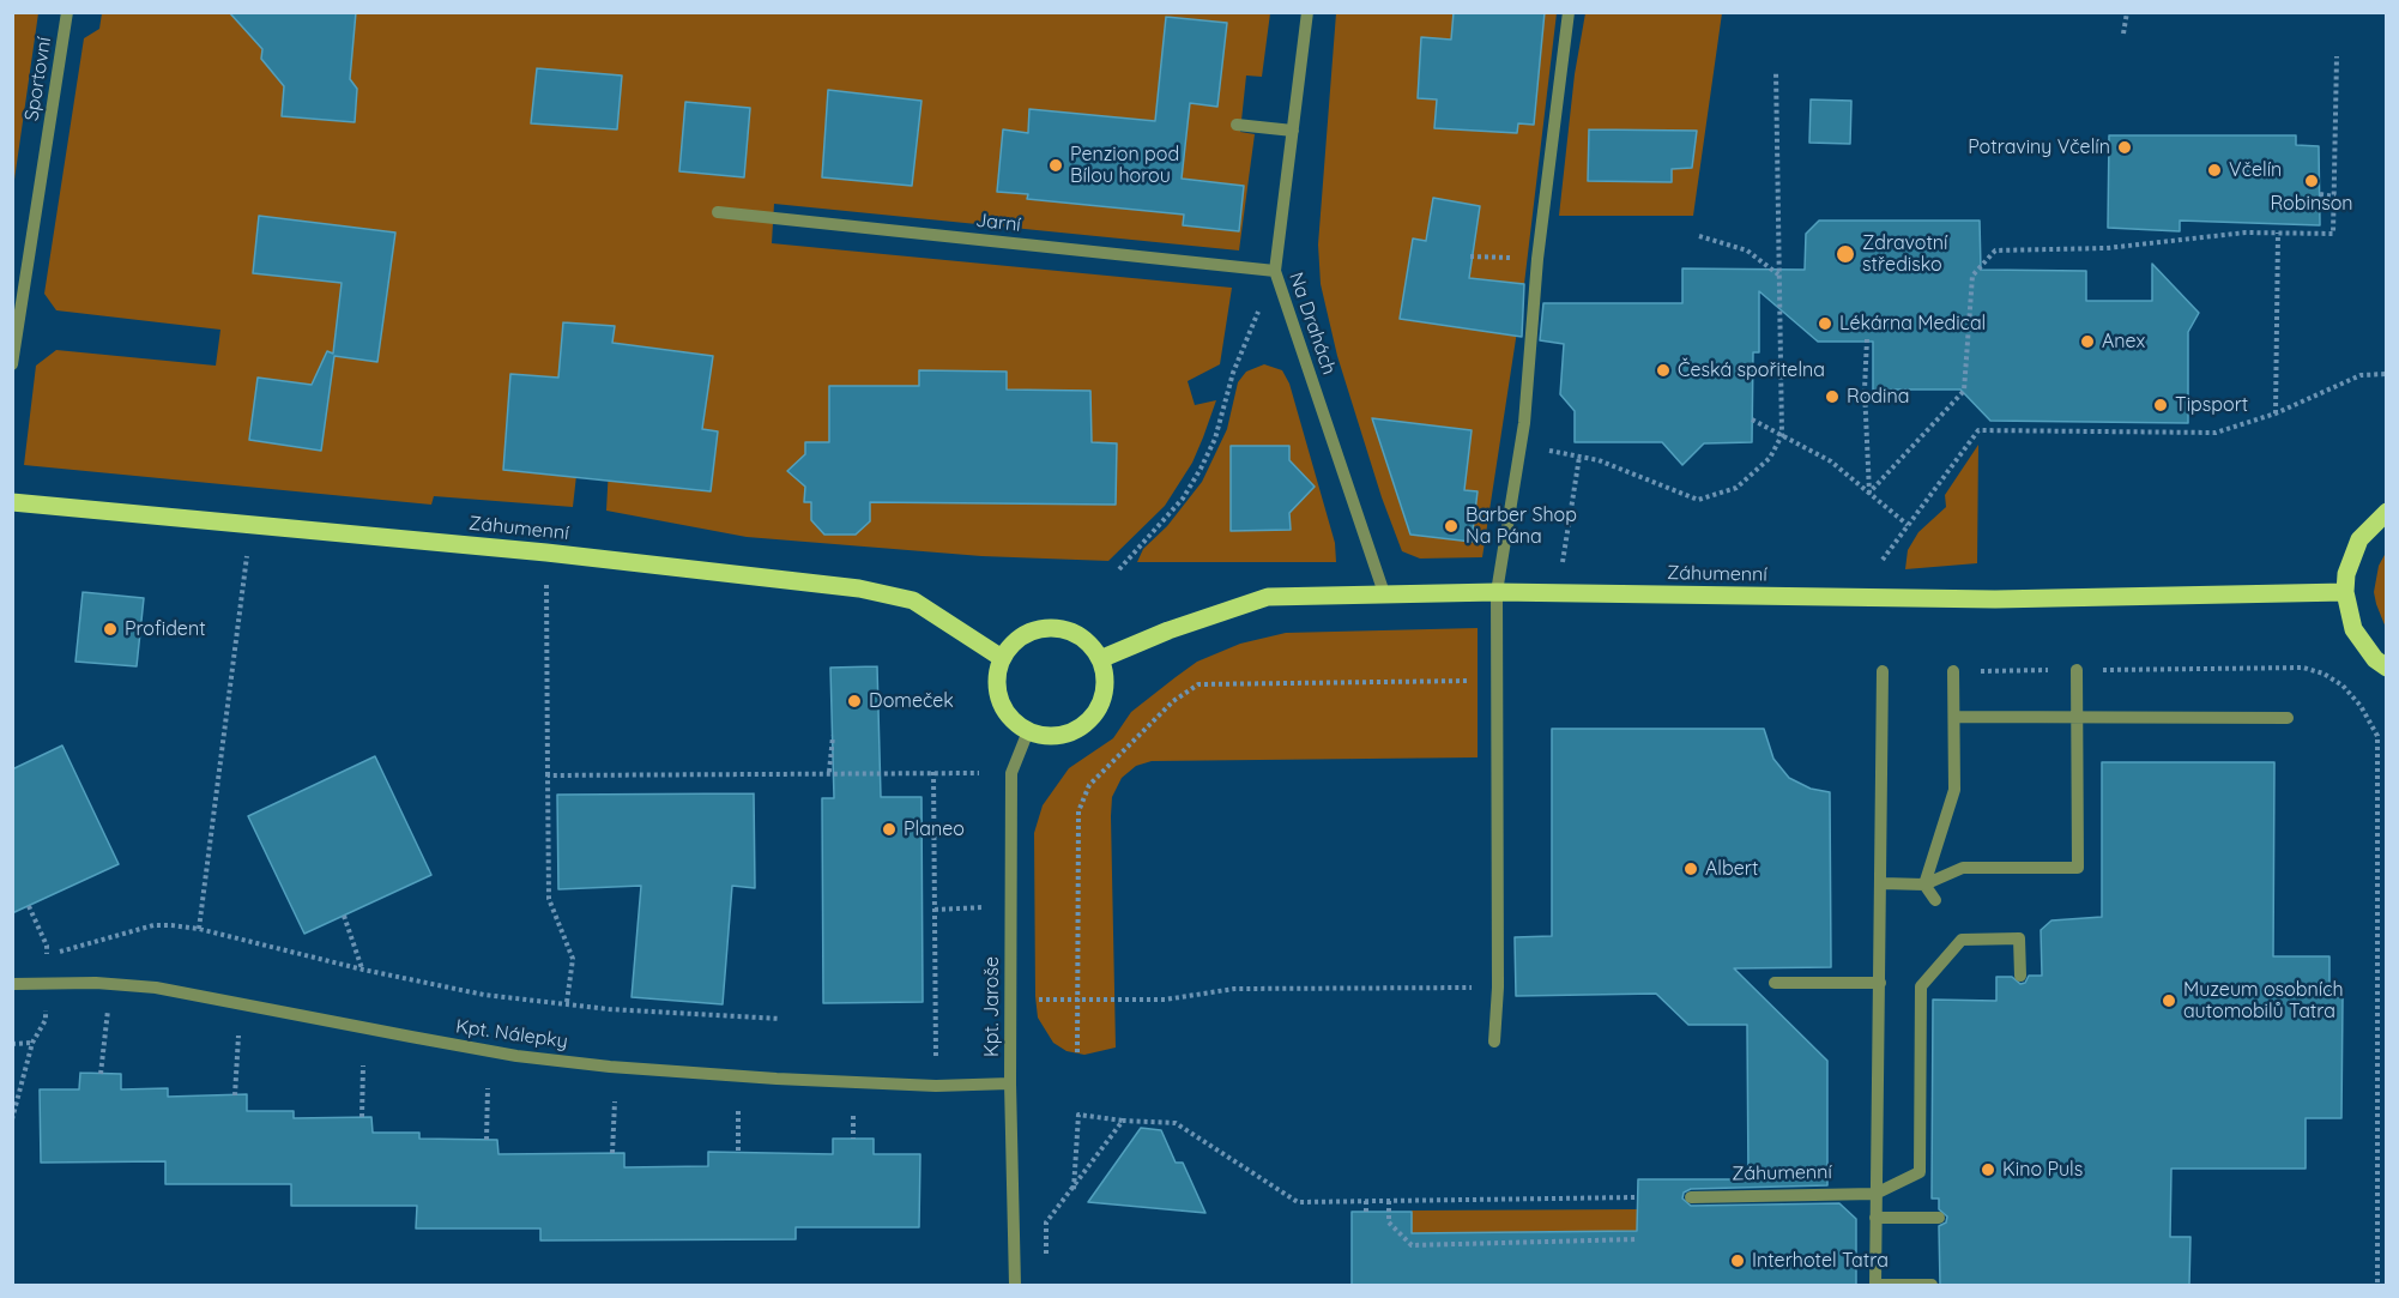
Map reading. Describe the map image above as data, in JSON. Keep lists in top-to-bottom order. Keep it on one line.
{"streets":{"main road":["Záhumenní"],"street":["Sportovní","Jarní","Na Drahách","Kpt. Jaroše","Kpt. Nálepky"]},"crossings":[["Jarní","Na Drahách"],["Na Drahách","Záhumenní"],["Záhumenní","Kpt. Jaroše"],["Kpt. Jaroše","Kpt. Nálepky"]],"places":["Potraviny Včelín","Penzion pod Bílou horou","Včelín","Robinson","Zdravotní středisko","Lékárna Medical","Anex","Česká spořitelna","Rodina","Tipsport","Barber Shop Na Pána","Profident","Domeček","Planeo","Albert","Muzeum osobních automobilů Tatra","Kino Puls","Interhotel Tatra"]}
